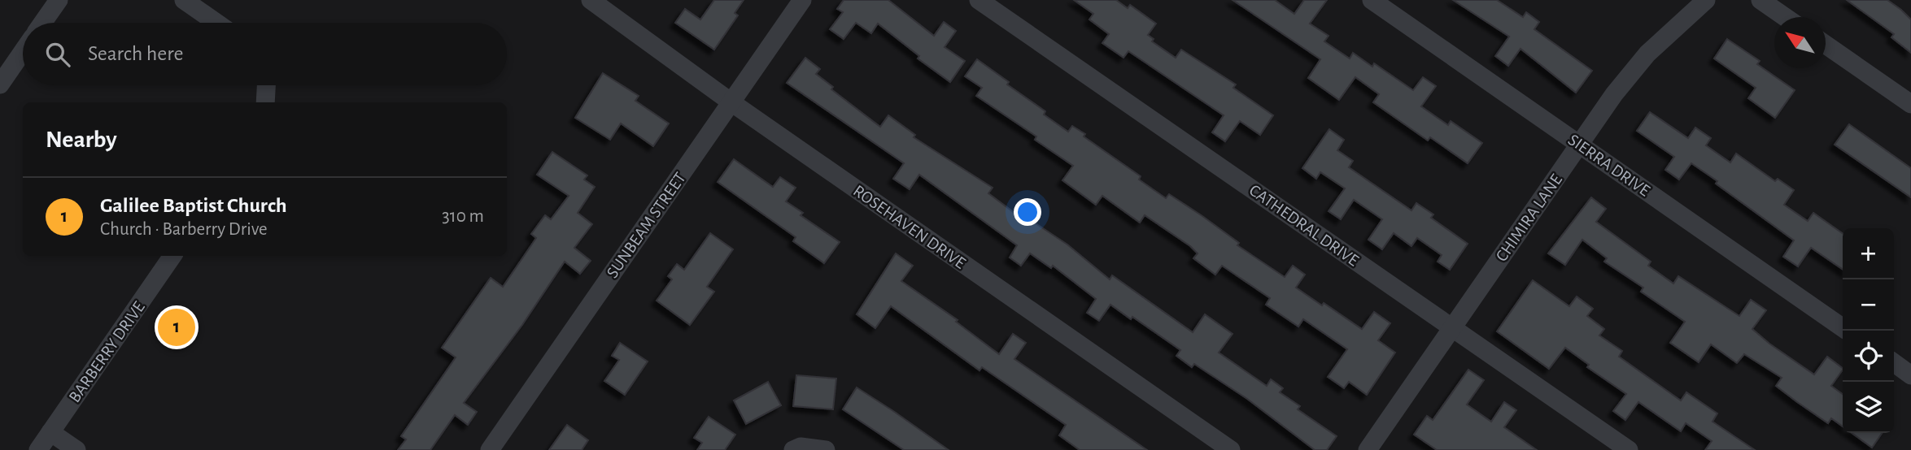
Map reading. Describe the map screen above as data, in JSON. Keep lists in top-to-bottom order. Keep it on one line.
{"streets":{"street":["SIERRA DRIVE","CHIMIRA LANE","SUNBEAM STREET","CATHEDRAL DRIVE","ROSEHAVEN DRIVE","BARBERRY DRIVE"]},"crossings":[["SIERRA DRIVE","CHIMIRA LANE"],["CHIMIRA LANE","CATHEDRAL DRIVE"],["SUNBEAM STREET","ROSEHAVEN DRIVE"]],"north":"top left","page":{"search":"Search here","heading":"Nearby","list":[{"mark":"1","name":"Galilee Baptist Church","note":"Church · Barberry Drive","value":"310 m"}],"map_buttons":["+","−"],"pins":"1"}}
